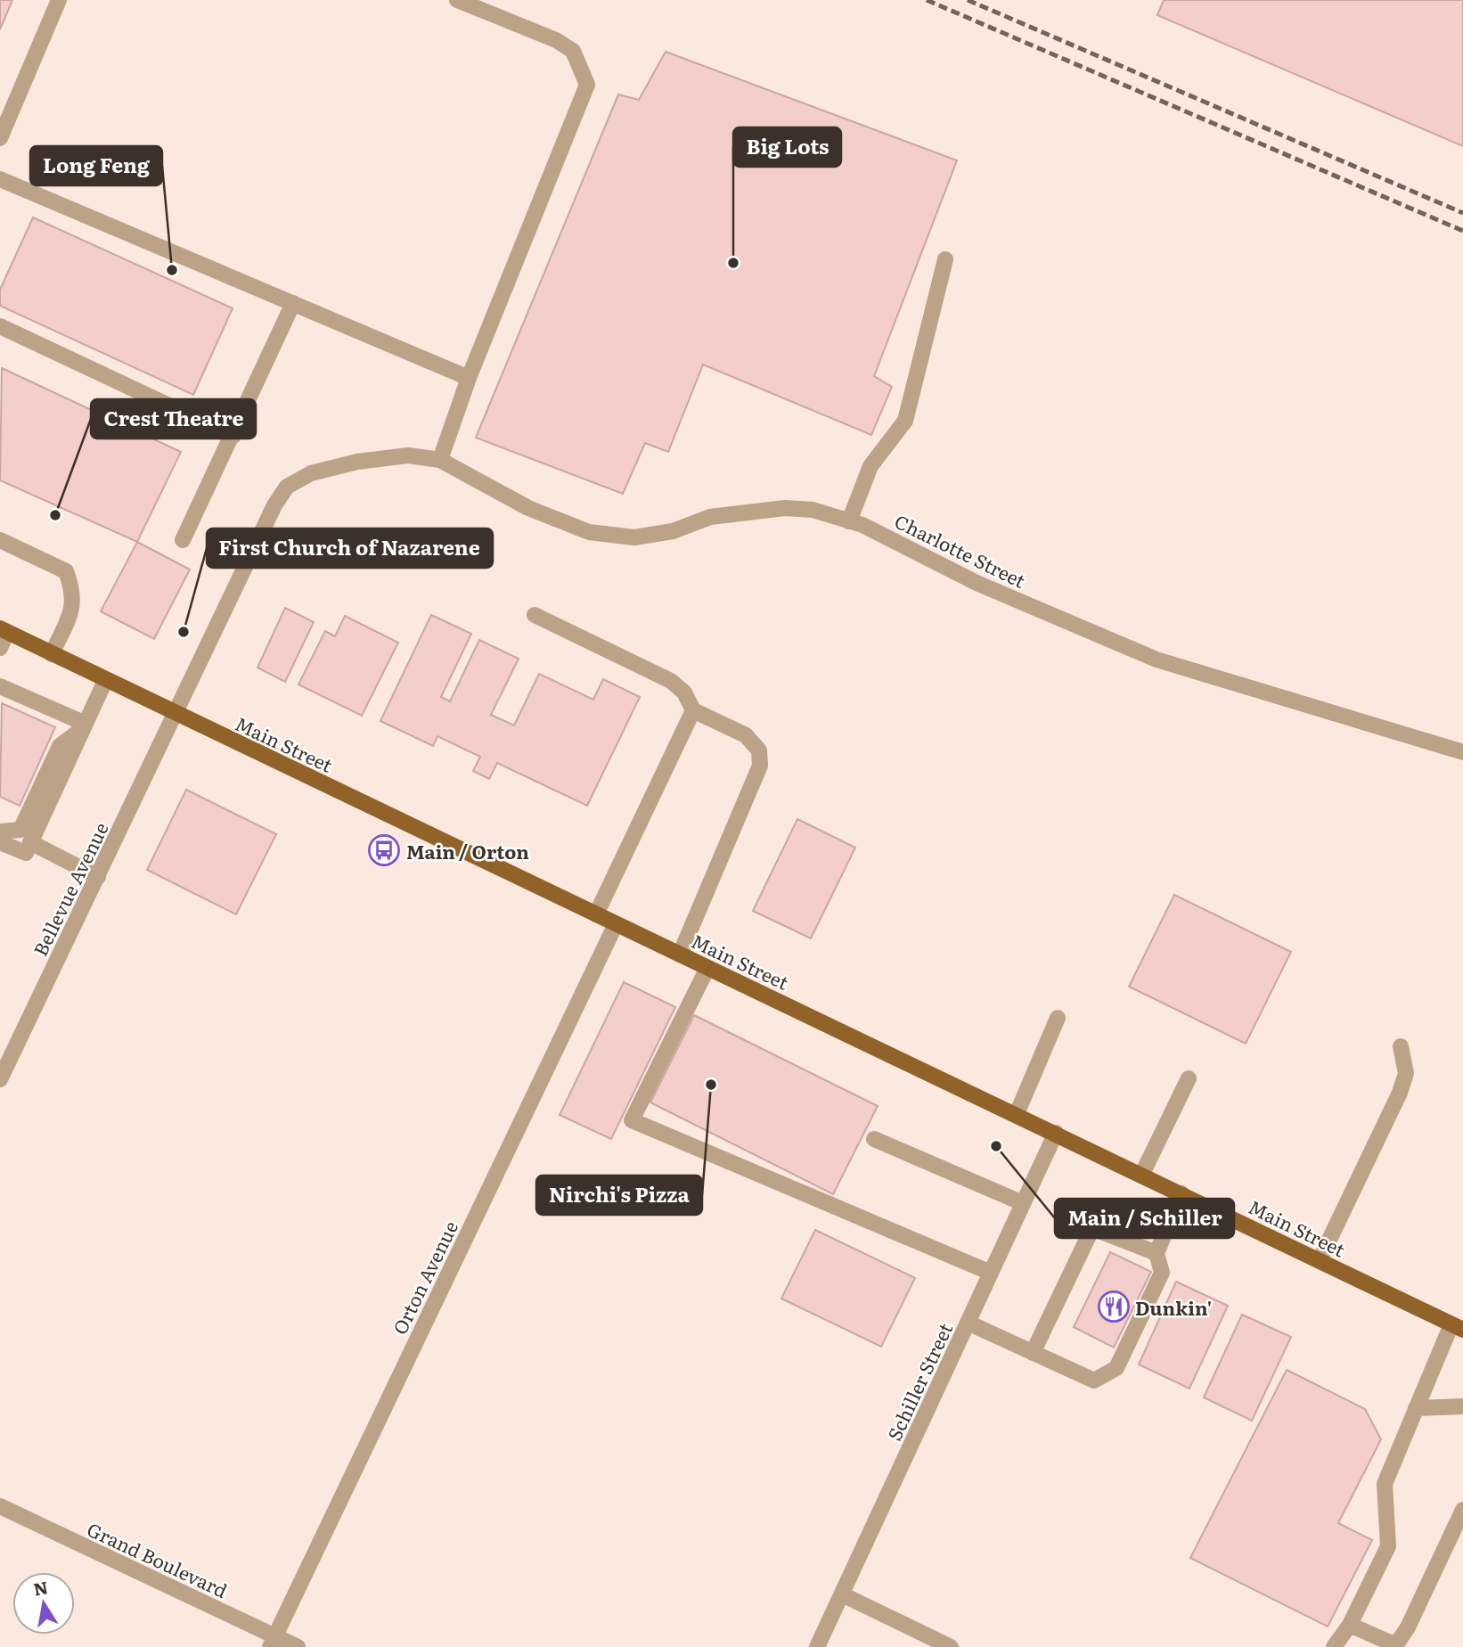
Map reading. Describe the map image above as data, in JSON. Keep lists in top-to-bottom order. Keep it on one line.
{"streets":{"main road":["Main Street"],"street":["Charlotte Street","Bellevue Avenue","Orton Avenue","Schiller Street","Grand Boulevard"]},"crossings":[["Charlotte Street","Bellevue Avenue"],["Main Street","Bellevue Avenue"],["Main Street","Orton Avenue"],["Main Street","Schiller Street"],["Orton Avenue","Grand Boulevard"]],"places":{"other":["Big Lots","Long Feng","Crest Theatre","First Church of Nazarene","Nirchi's Pizza","Main / Schiller"],"bus stop":["Main / Orton"],"restaurant":["Dunkin'"]},"north":"top"}
